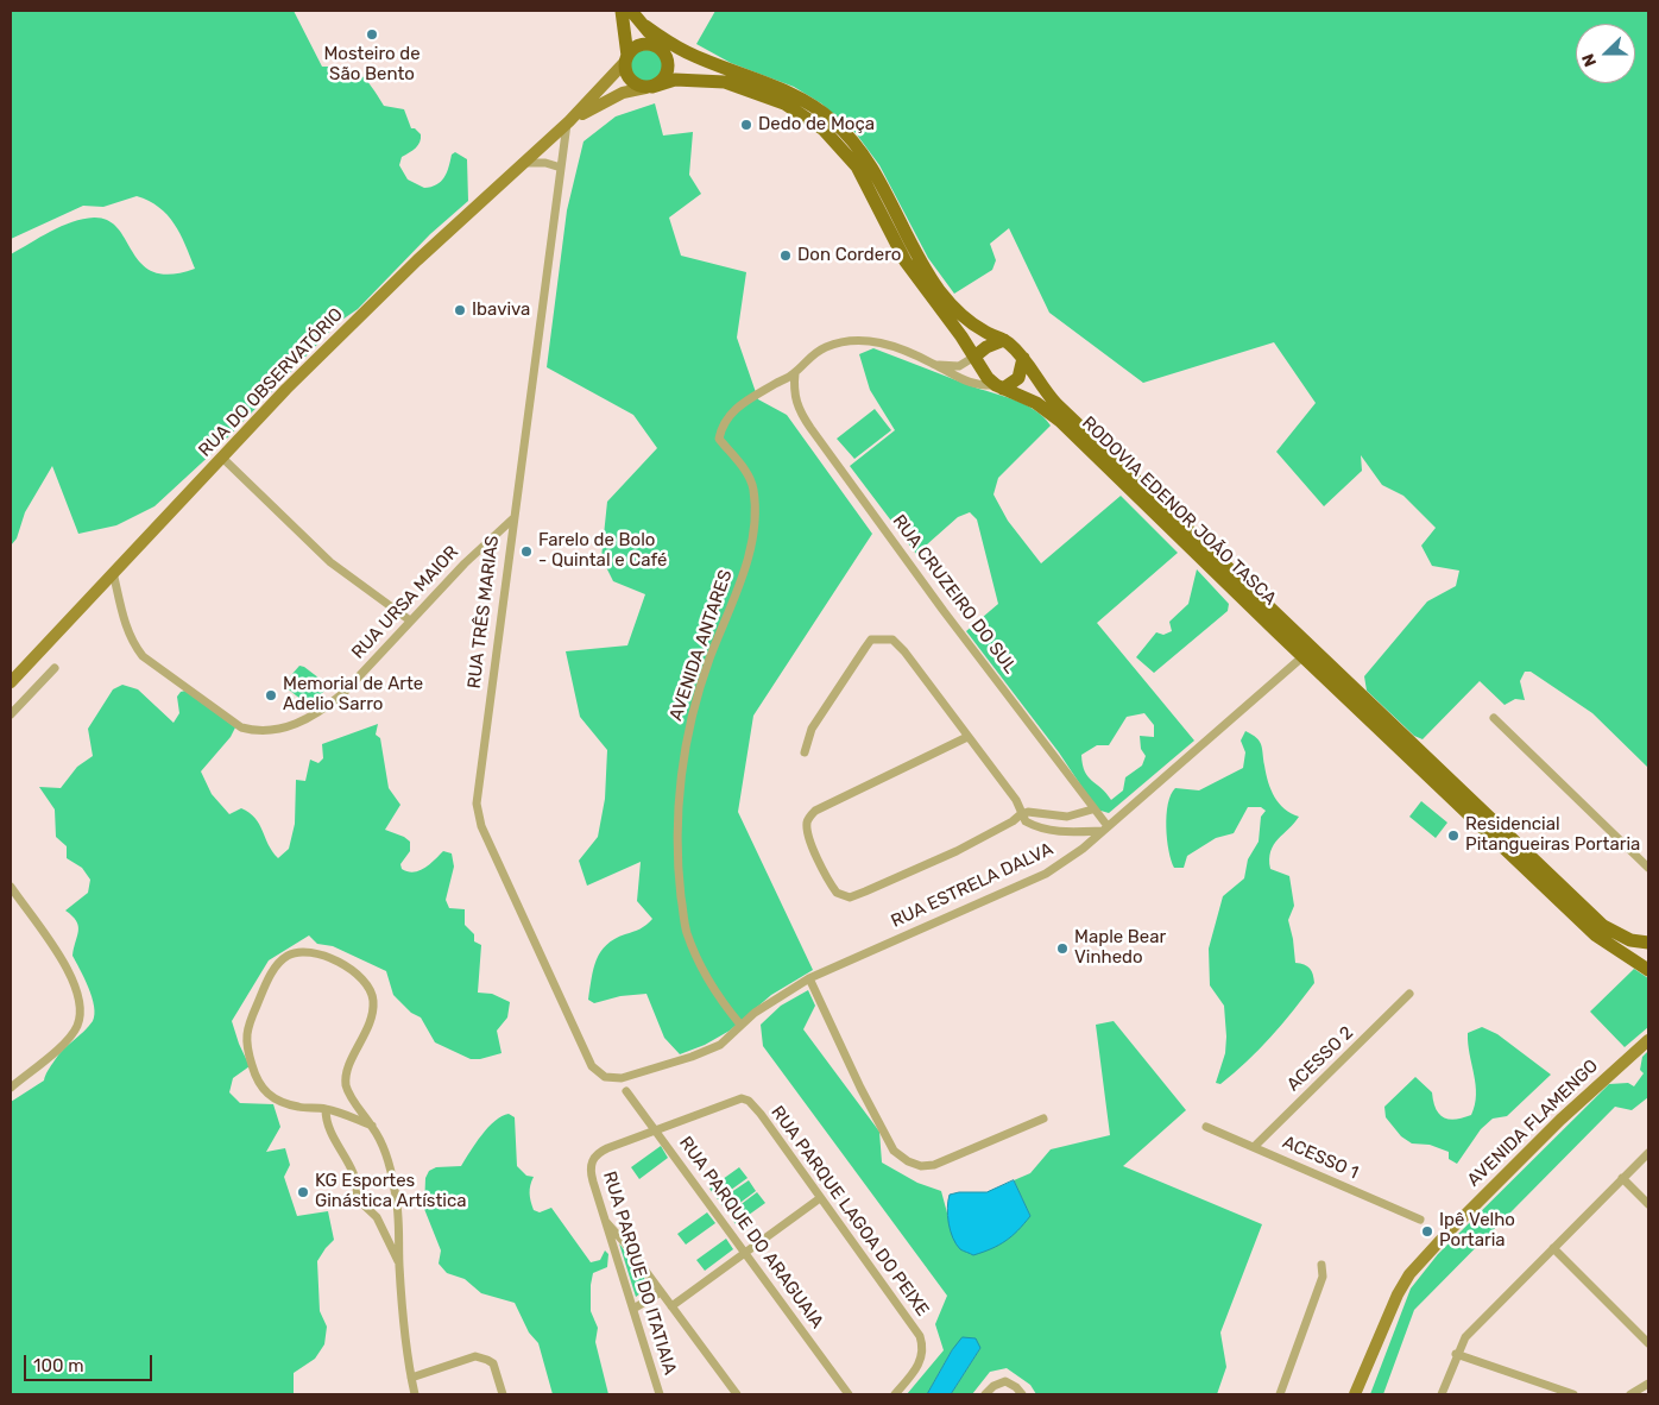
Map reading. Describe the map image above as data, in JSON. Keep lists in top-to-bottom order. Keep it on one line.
{"streets":{"main road":["RODOVIA EDENOR JOÃO TASCA"],"street":["RUA DO OBSERVATÓRIO","RUA CRUZEIRO DO SUL","RUA URSA MAIOR","RUA TRÊS MARIAS","AVENIDA ANTARES","RUA ESTRELA DALVA","ACESSO 2","AVENIDA FLAMENGO","ACESSO 1","RUA PARQUE LAGOA DO PEIXE","RUA PARQUE DO ARAGUAIA","RUA PARQUE DO ITATIAIA"]},"crossings":[["RUA DO OBSERVATÓRIO","RODOVIA EDENOR JOÃO TASCA"],["RUA DO OBSERVATÓRIO","RUA URSA MAIOR"],["RUA DO OBSERVATÓRIO","RUA TRÊS MARIAS"],["RODOVIA EDENOR JOÃO TASCA","RUA ESTRELA DALVA"],["RUA CRUZEIRO DO SUL","AVENIDA ANTARES"],["RUA CRUZEIRO DO SUL","RUA ESTRELA DALVA"],["RUA URSA MAIOR","RUA TRÊS MARIAS"],["RUA TRÊS MARIAS","RUA ESTRELA DALVA"],["AVENIDA ANTARES","RUA ESTRELA DALVA"],["ACESSO 2","ACESSO 1"],["RUA PARQUE LAGOA DO PEIXE","RUA PARQUE DO ARAGUAIA"],["RUA PARQUE LAGOA DO PEIXE","RUA PARQUE DO ITATIAIA"],["RUA PARQUE DO ARAGUAIA","RUA PARQUE DO ITATIAIA"]],"places":["Mosteiro de São Bento","Dedo de Moça","Don Cordero","Ibaviva","Farelo de Bolo - Quintal e Café","Memorial de Arte Adelio Sarro","Residencial Pitangueiras Portaria","Maple Bear Vinhedo","KG Esportes Ginástica Artística","Ipê Velho Portaria"],"scale_bar":"100 m","north":"left"}
